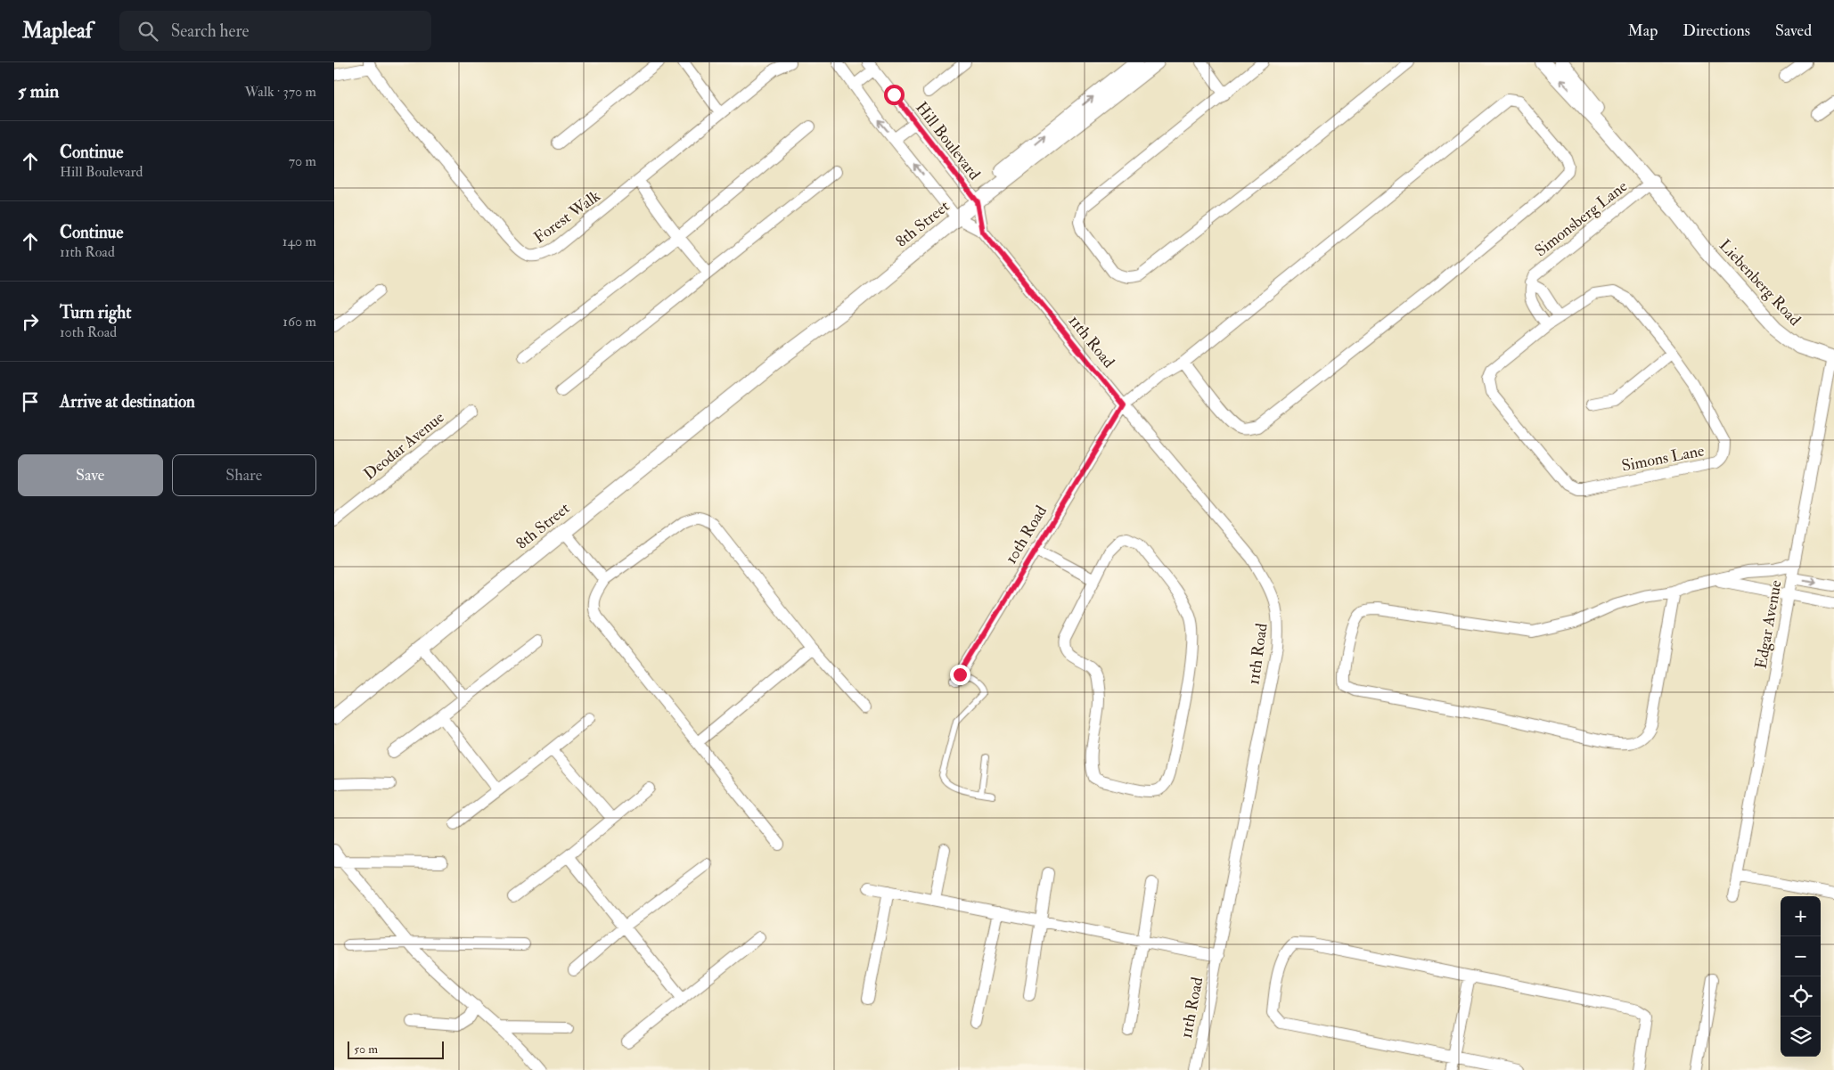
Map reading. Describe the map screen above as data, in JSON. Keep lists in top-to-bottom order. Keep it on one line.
{"streets":{"street":["Hill Boulevard","Forest Walk","Simonsberg Lane","8th Street","Liebenberg Road","11th Road","Deodar Avenue","Simons Lane","10th Road","Edgar Avenue"]},"crossings":[["Hill Boulevard","8th Street"],["Hill Boulevard","11th Road"],["Simonsberg Lane","Liebenberg Road"],["8th Street","11th Road"],["Liebenberg Road","Edgar Avenue"],["11th Road","10th Road"]],"scale_bar":"50 m","page":{"header":"Mapleaf","search":"Search here","nav":["Map","Directions","Saved"],"heading":["5 min","Walk · 370 m"],"list":[["Continue","Hill Boulevard","70 m"],["Continue","11th Road","140 m"],["Turn right","10th Road","160 m"],"Arrive at destination"],"buttons":["Save","Share"],"map_buttons":["+","−"],"scale":"50 m"}}
